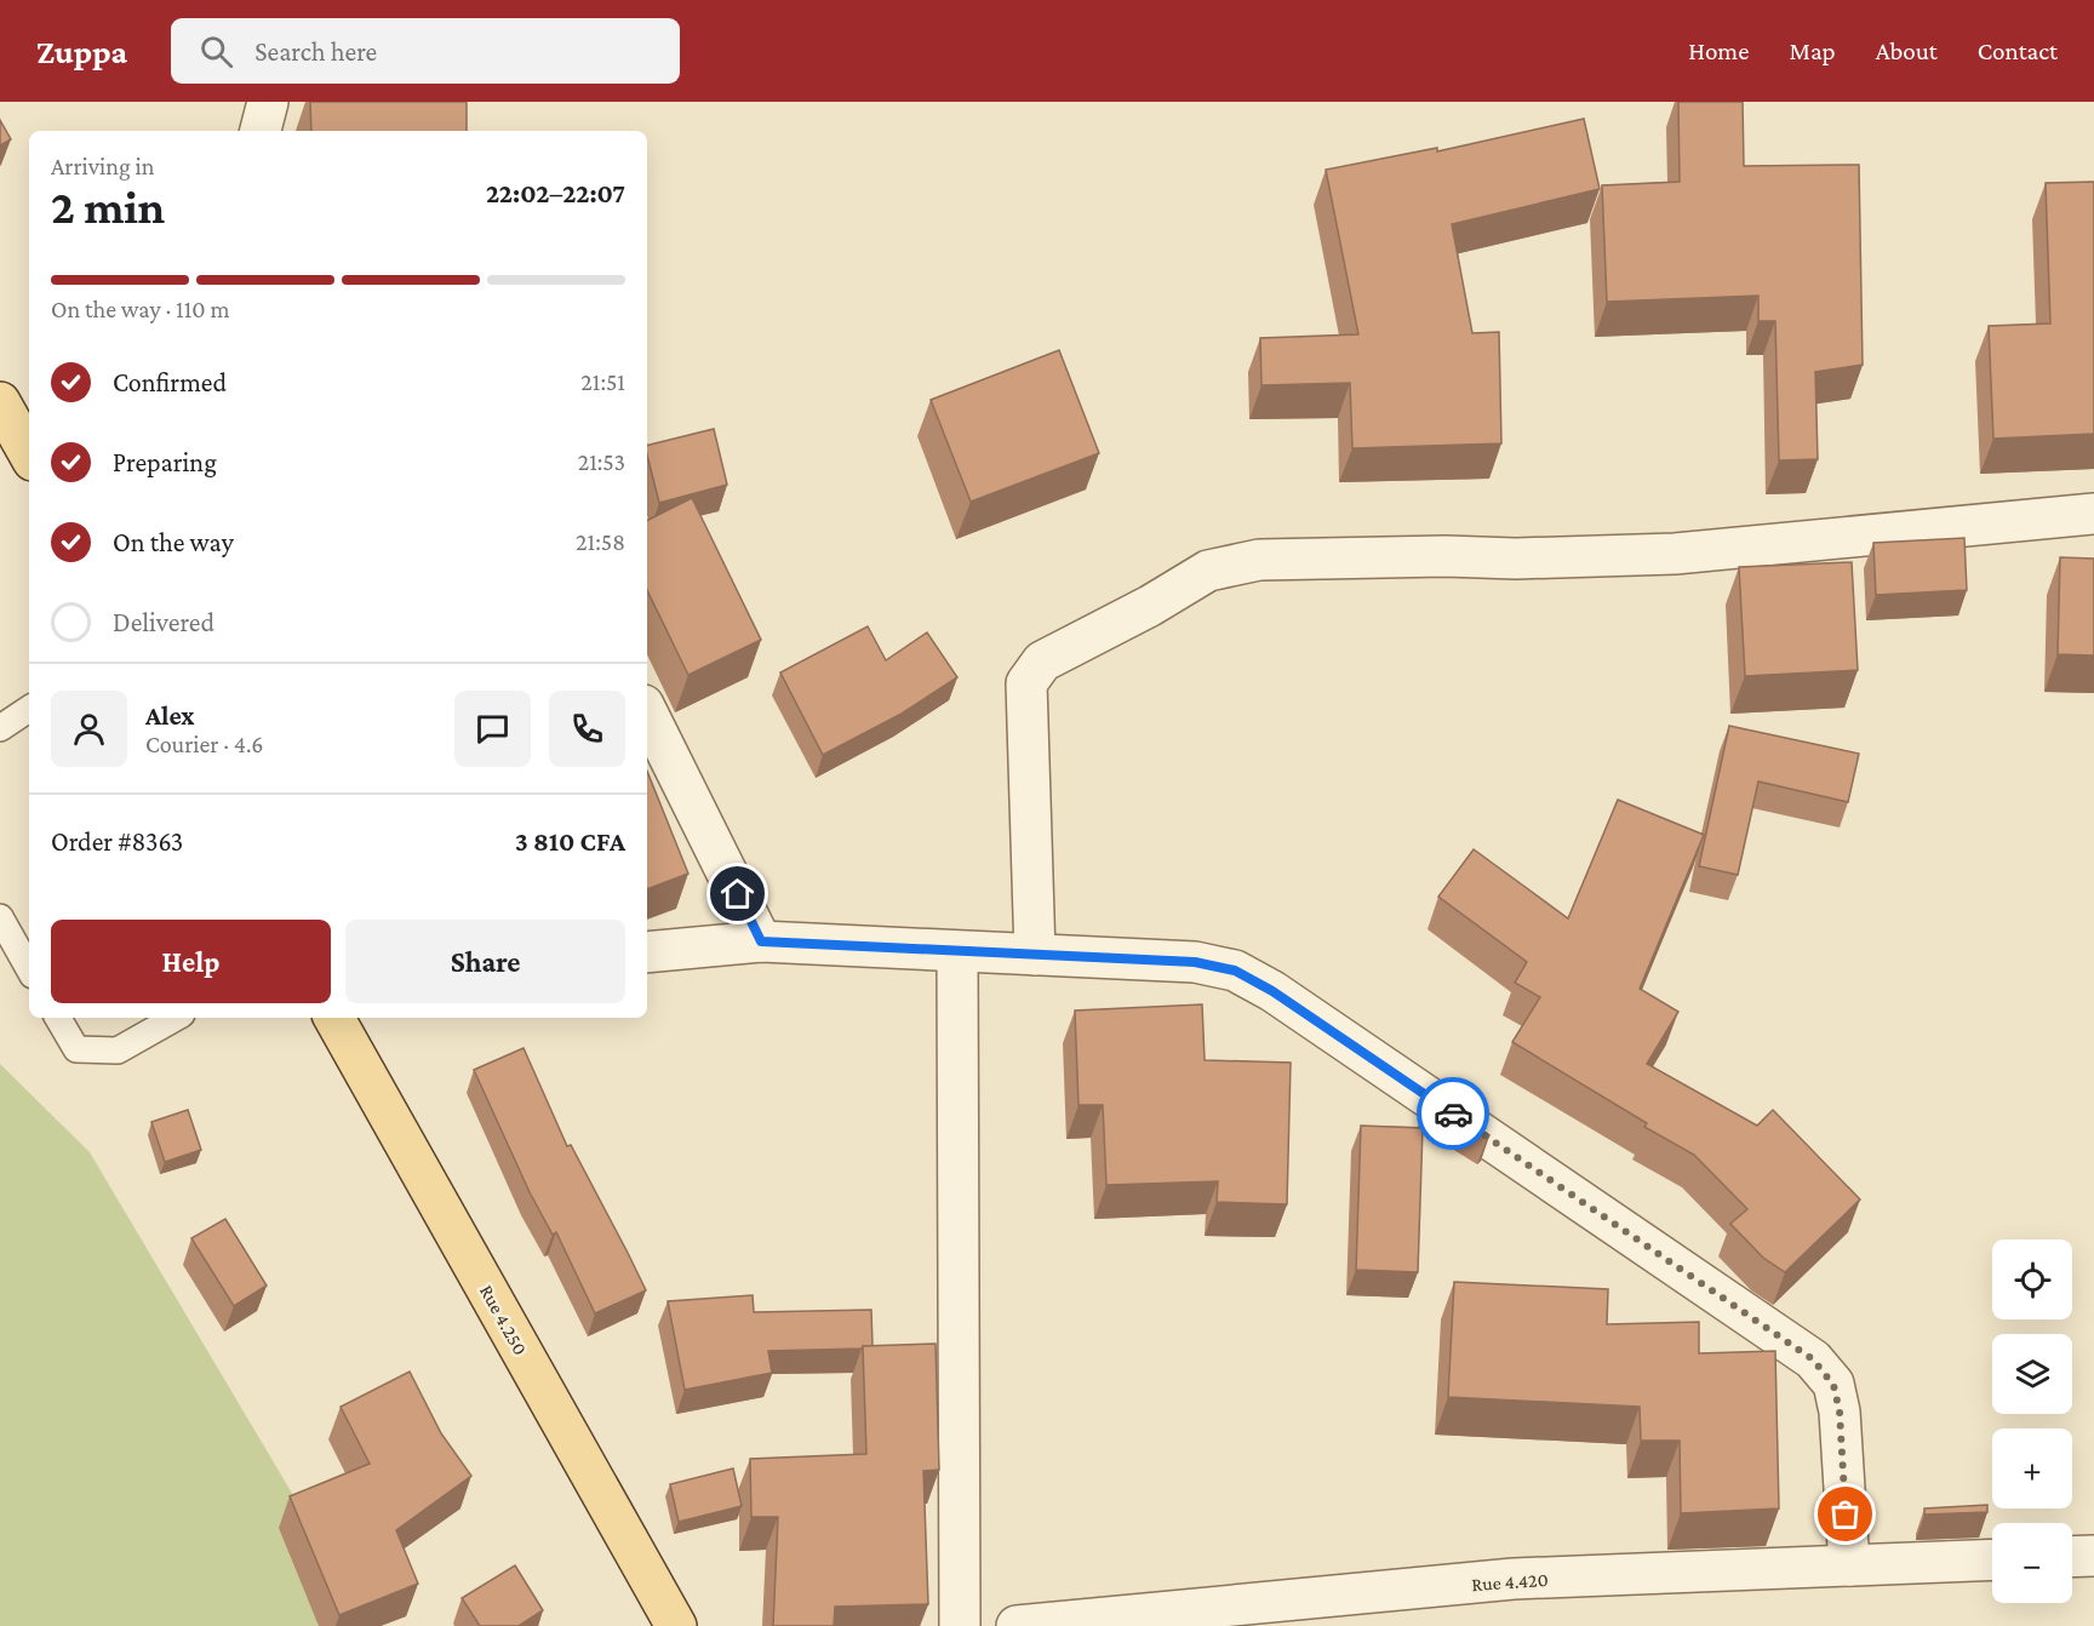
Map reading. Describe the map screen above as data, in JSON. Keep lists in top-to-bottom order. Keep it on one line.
{"streets":{"main road":["Rue 4.250"],"street":["Rue 4.420"]},"page":{"header":"Zuppa","search":"Search here","nav":["Home","Map","About","Contact"],"heading":["2 min","Arriving in","22:02–22:07"],"panel":["Alex","Courier · 4.6","Order #8363","3 810 CFA"],"bar":"On the way · 110 m","list":[["Confirmed","21:51"],["Preparing","21:53"],["On the way","21:58"],"Delivered"],"buttons":["Help","Share"],"map_buttons":["+","−"]}}
